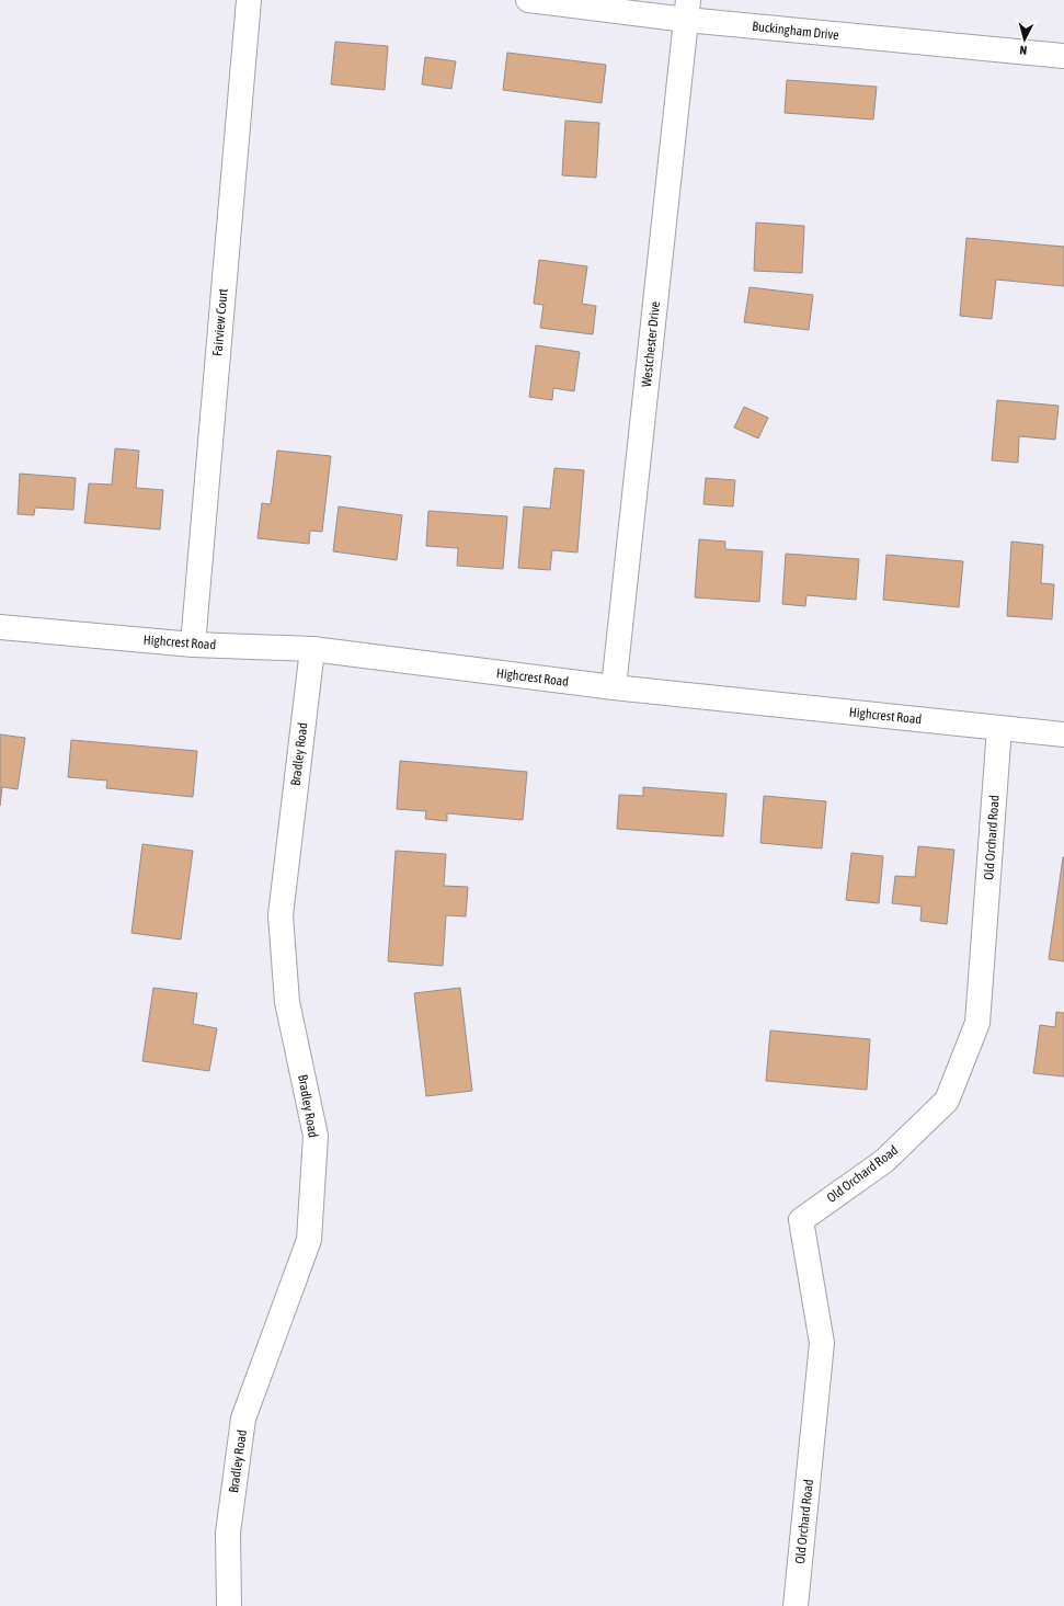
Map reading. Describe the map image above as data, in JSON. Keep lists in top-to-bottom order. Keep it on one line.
{"streets":{"street":["Buckingham Drive","Fairview Court","Westchester Drive","Highcrest Road","Bradley Road","Old Orchard Road"]},"crossings":[["Buckingham Drive","Westchester Drive"],["Fairview Court","Highcrest Road"],["Westchester Drive","Highcrest Road"],["Highcrest Road","Bradley Road"],["Highcrest Road","Old Orchard Road"]],"north":"bottom"}
